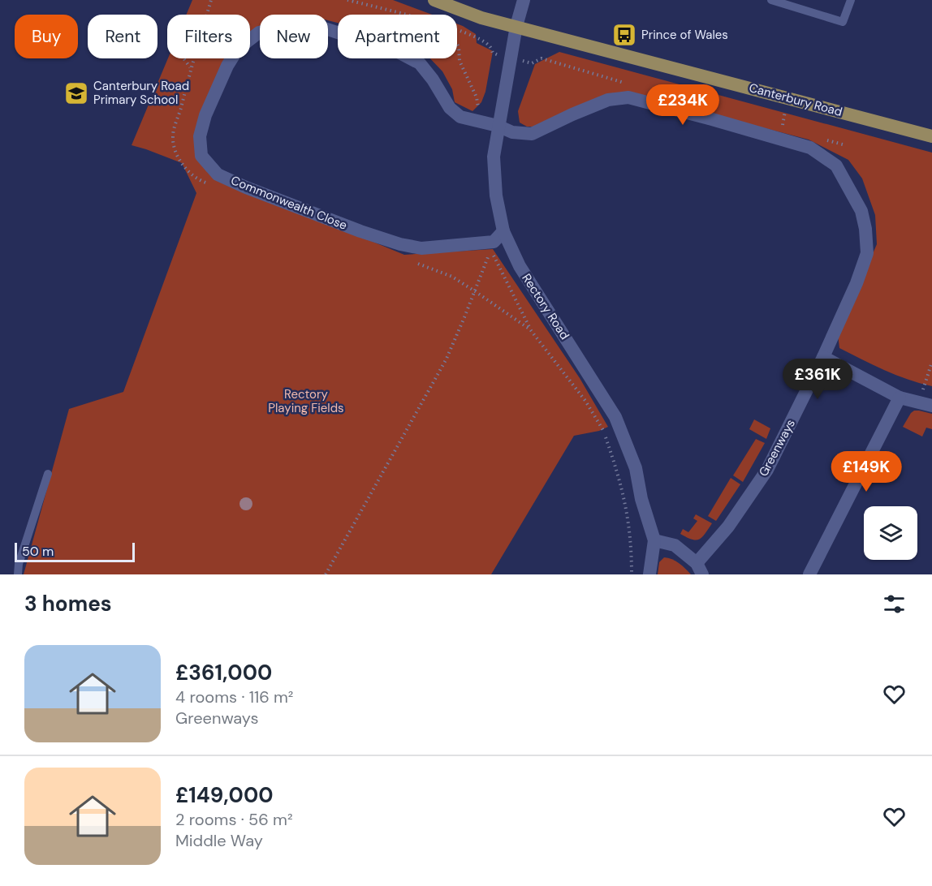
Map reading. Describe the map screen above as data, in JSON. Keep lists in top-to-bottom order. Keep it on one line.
{"streets":{"main road":["Canterbury Road"],"street":["Commonwealth Close","Rectory Road","Greenways"]},"crossings":[["Canterbury Road","Rectory Road"],["Commonwealth Close","Rectory Road"],["Commonwealth Close","Greenways"],["Rectory Road","Greenways"]],"parks":["Rectory Playing Fields"],"places":{"bus stop":["Prince of Wales"],"school or university":["Canterbury Road Primary School"]},"scale_bar":"50 m","page":{"chip":["Buy","Rent","Filters","New","Apartment"],"price":["£234K","£361K","£149K"],"scale":"50 m","heading":"3 homes","list":[{"name":"£361,000","note":"4 rooms · 116 m² · Greenways"},{"name":"£149,000","note":"2 rooms · 56 m² · Middle Way"}]}}
